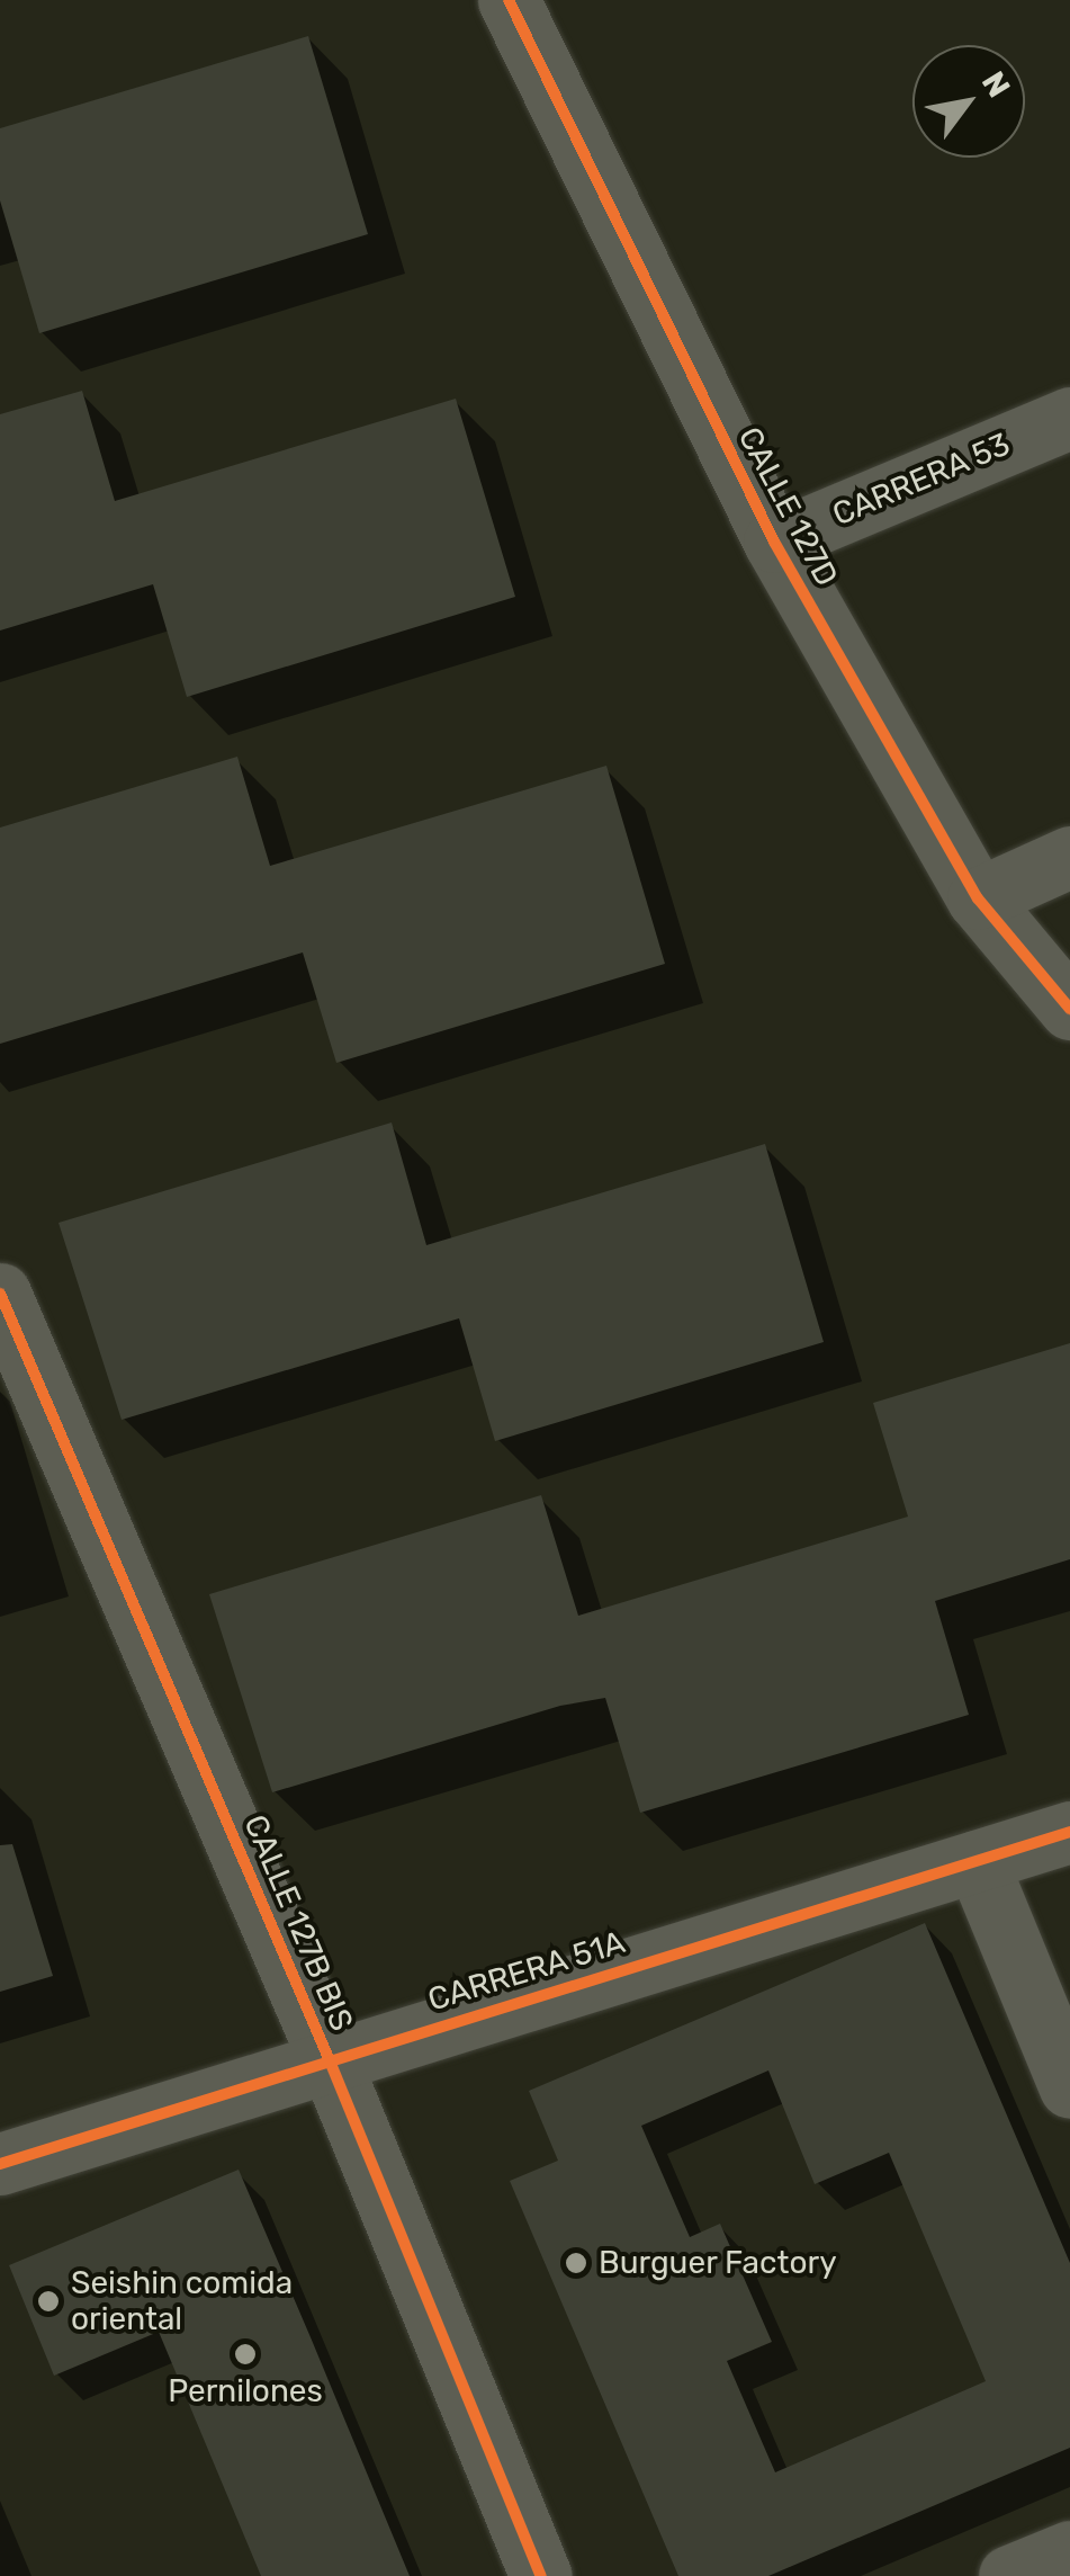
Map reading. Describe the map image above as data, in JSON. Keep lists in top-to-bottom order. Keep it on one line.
{"streets":{"street":["CARRERA 53","CALLE 127D","CALLE 127B BIS","CARRERA 51A"]},"crossings":[["CARRERA 53","CALLE 127D"],["CALLE 127B BIS","CARRERA 51A"]],"places":["Burguer Factory","Seishin comida oriental","Pernilones"],"north":"top right"}
